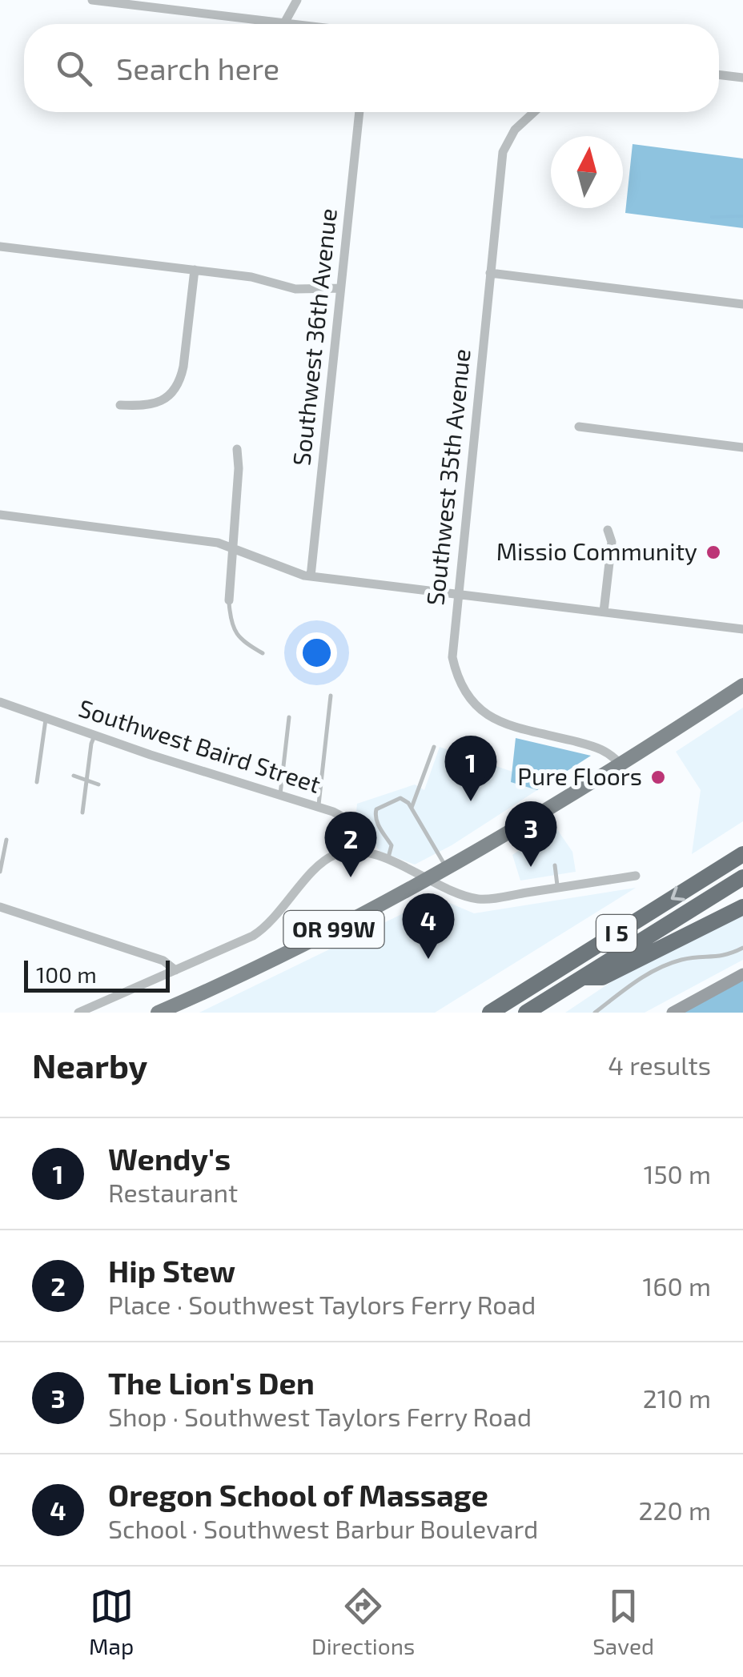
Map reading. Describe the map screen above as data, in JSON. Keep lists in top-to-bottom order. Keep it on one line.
{"streets":{"highway":["I 5"],"main road":["OR 99W"],"street":["Southwest 36th Avenue","Southwest 35th Avenue","Southwest Baird Street"]},"crossings":[["Southwest 35th Avenue","OR 99W"]],"places":["Missio Community","Pure Floors"],"scale_bar":"100 m","north":"top","page":{"search":"Search here","pins":["1","3","2","4"],"scale":"100 m","heading":["Nearby","4 results"],"list":[{"mark":"1","name":"Wendy's","note":"Restaurant","value":"150 m"},{"mark":"2","name":"Hip Stew","note":"Place · Southwest Taylors Ferry Road","value":"160 m"},{"mark":"3","name":"The Lion's Den","note":"Shop · Southwest Taylors Ferry Road","value":"210 m"},{"mark":"4","name":"Oregon School of Massage","note":"School · Southwest Barbur Boulevard","value":"220 m"}],"nav":["Map","Directions","Saved"]}}
